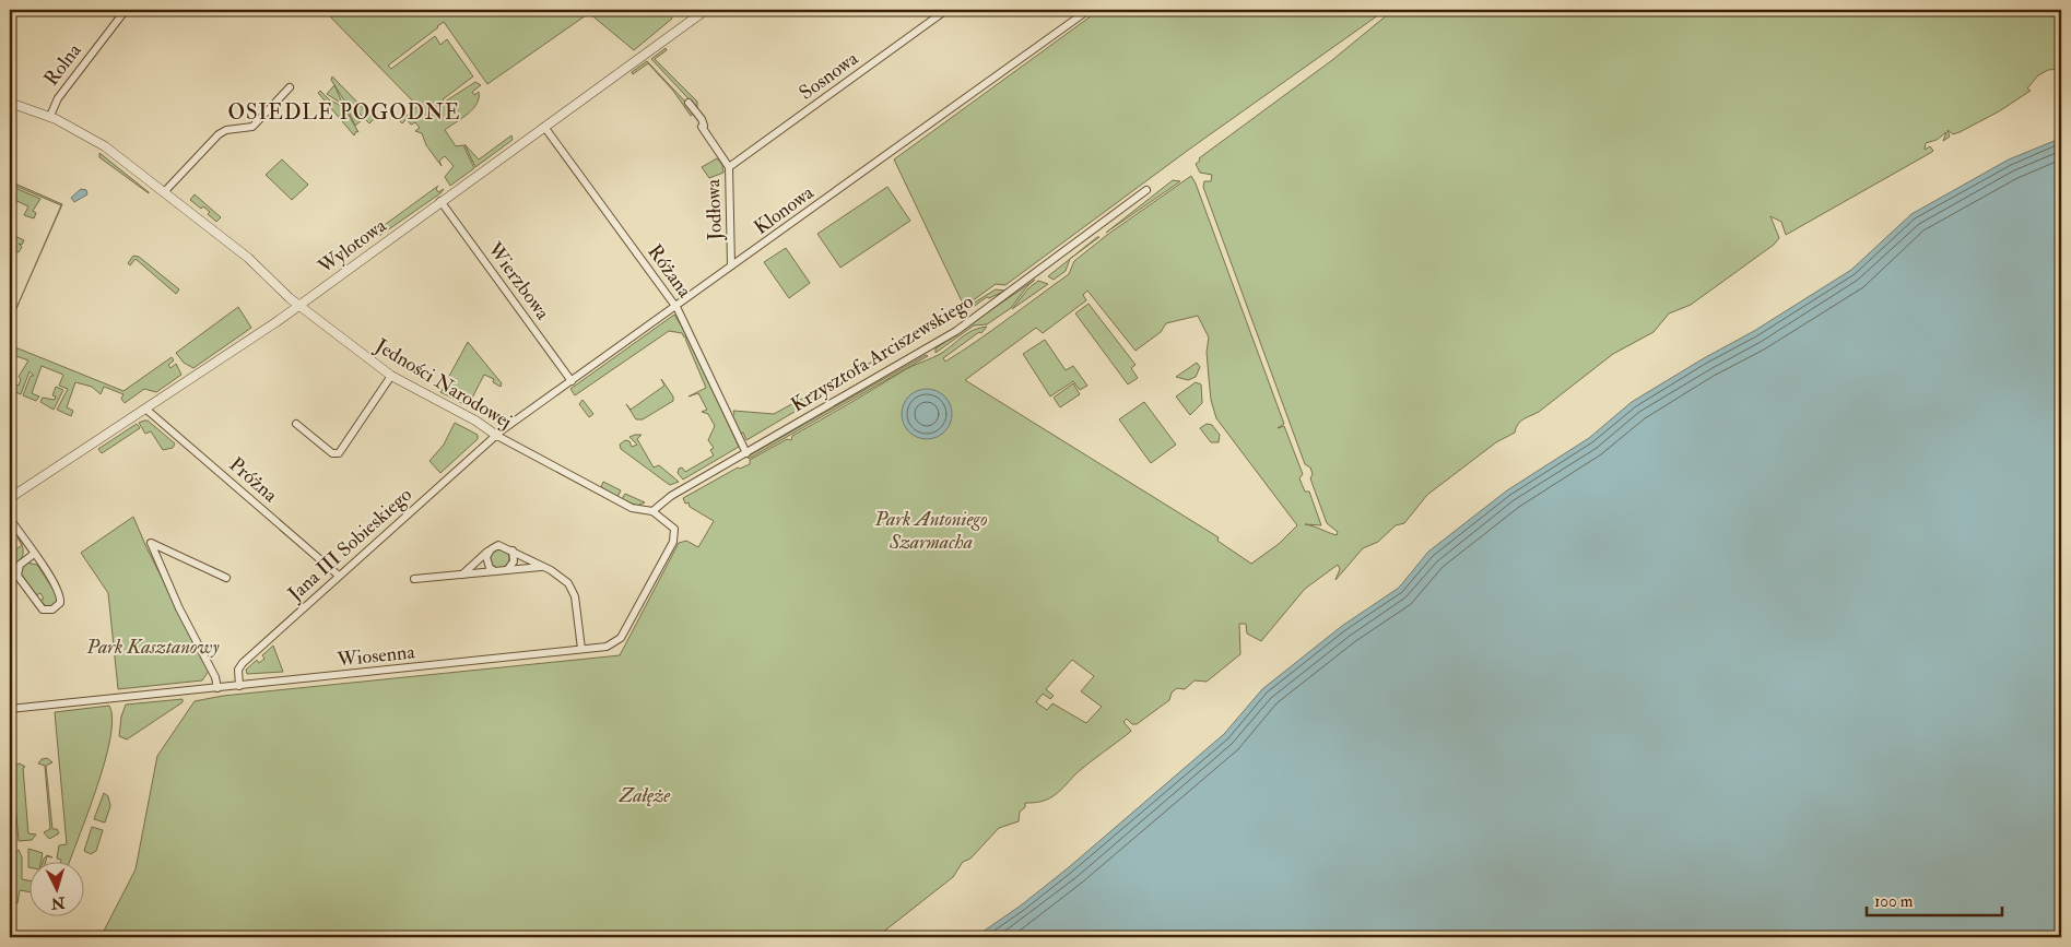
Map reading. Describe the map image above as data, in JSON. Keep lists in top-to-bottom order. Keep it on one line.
{"streets":{"street":["Rolna","Sosnowa","Jodłowa","Klonowa","Wylotowa","Różana","Wierzbowa","Krzysztofa Arciszewskiego","Jedności Narodowej","Próżna","Jana III Sobieskiego","Wiosenna"]},"crossings":[["Rolna","Jedności Narodowej"],["Sosnowa","Jodłowa"],["Jodłowa","Klonowa"],["Klonowa","Różana"],["Klonowa","Wierzbowa"],["Klonowa","Jedności Narodowej"],["Klonowa","Jana III Sobieskiego"],["Wylotowa","Różana"],["Wylotowa","Wierzbowa"],["Wylotowa","Jedności Narodowej"],["Wylotowa","Próżna"],["Różana","Krzysztofa Arciszewskiego"],["Krzysztofa Arciszewskiego","Jedności Narodowej"],["Jedności Narodowej","Jana III Sobieskiego"],["Jedności Narodowej","Wiosenna"],["Próżna","Jana III Sobieskiego"],["Jana III Sobieskiego","Wiosenna"]],"districts":["OSIEDLE POGODNE"],"parks":["Park Antoniego Szarmacha","Park Kasztanowy","Załęże"],"scale_bar":"100 m","north":"bottom"}
